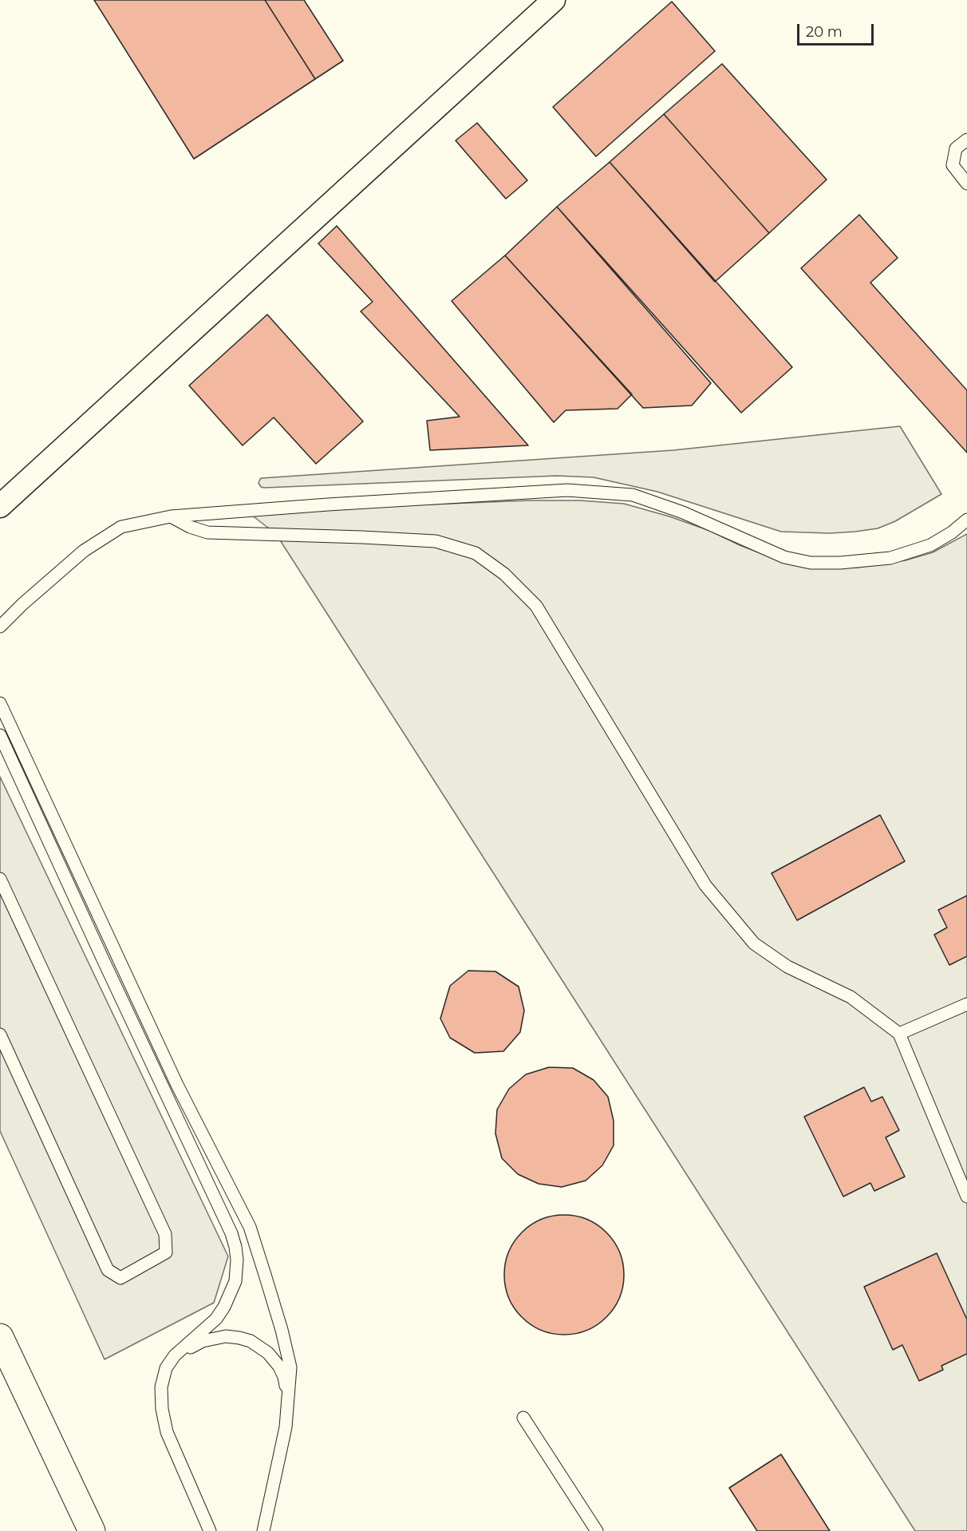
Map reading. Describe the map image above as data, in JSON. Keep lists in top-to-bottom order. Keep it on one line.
{"scale_bar":"20 m"}
